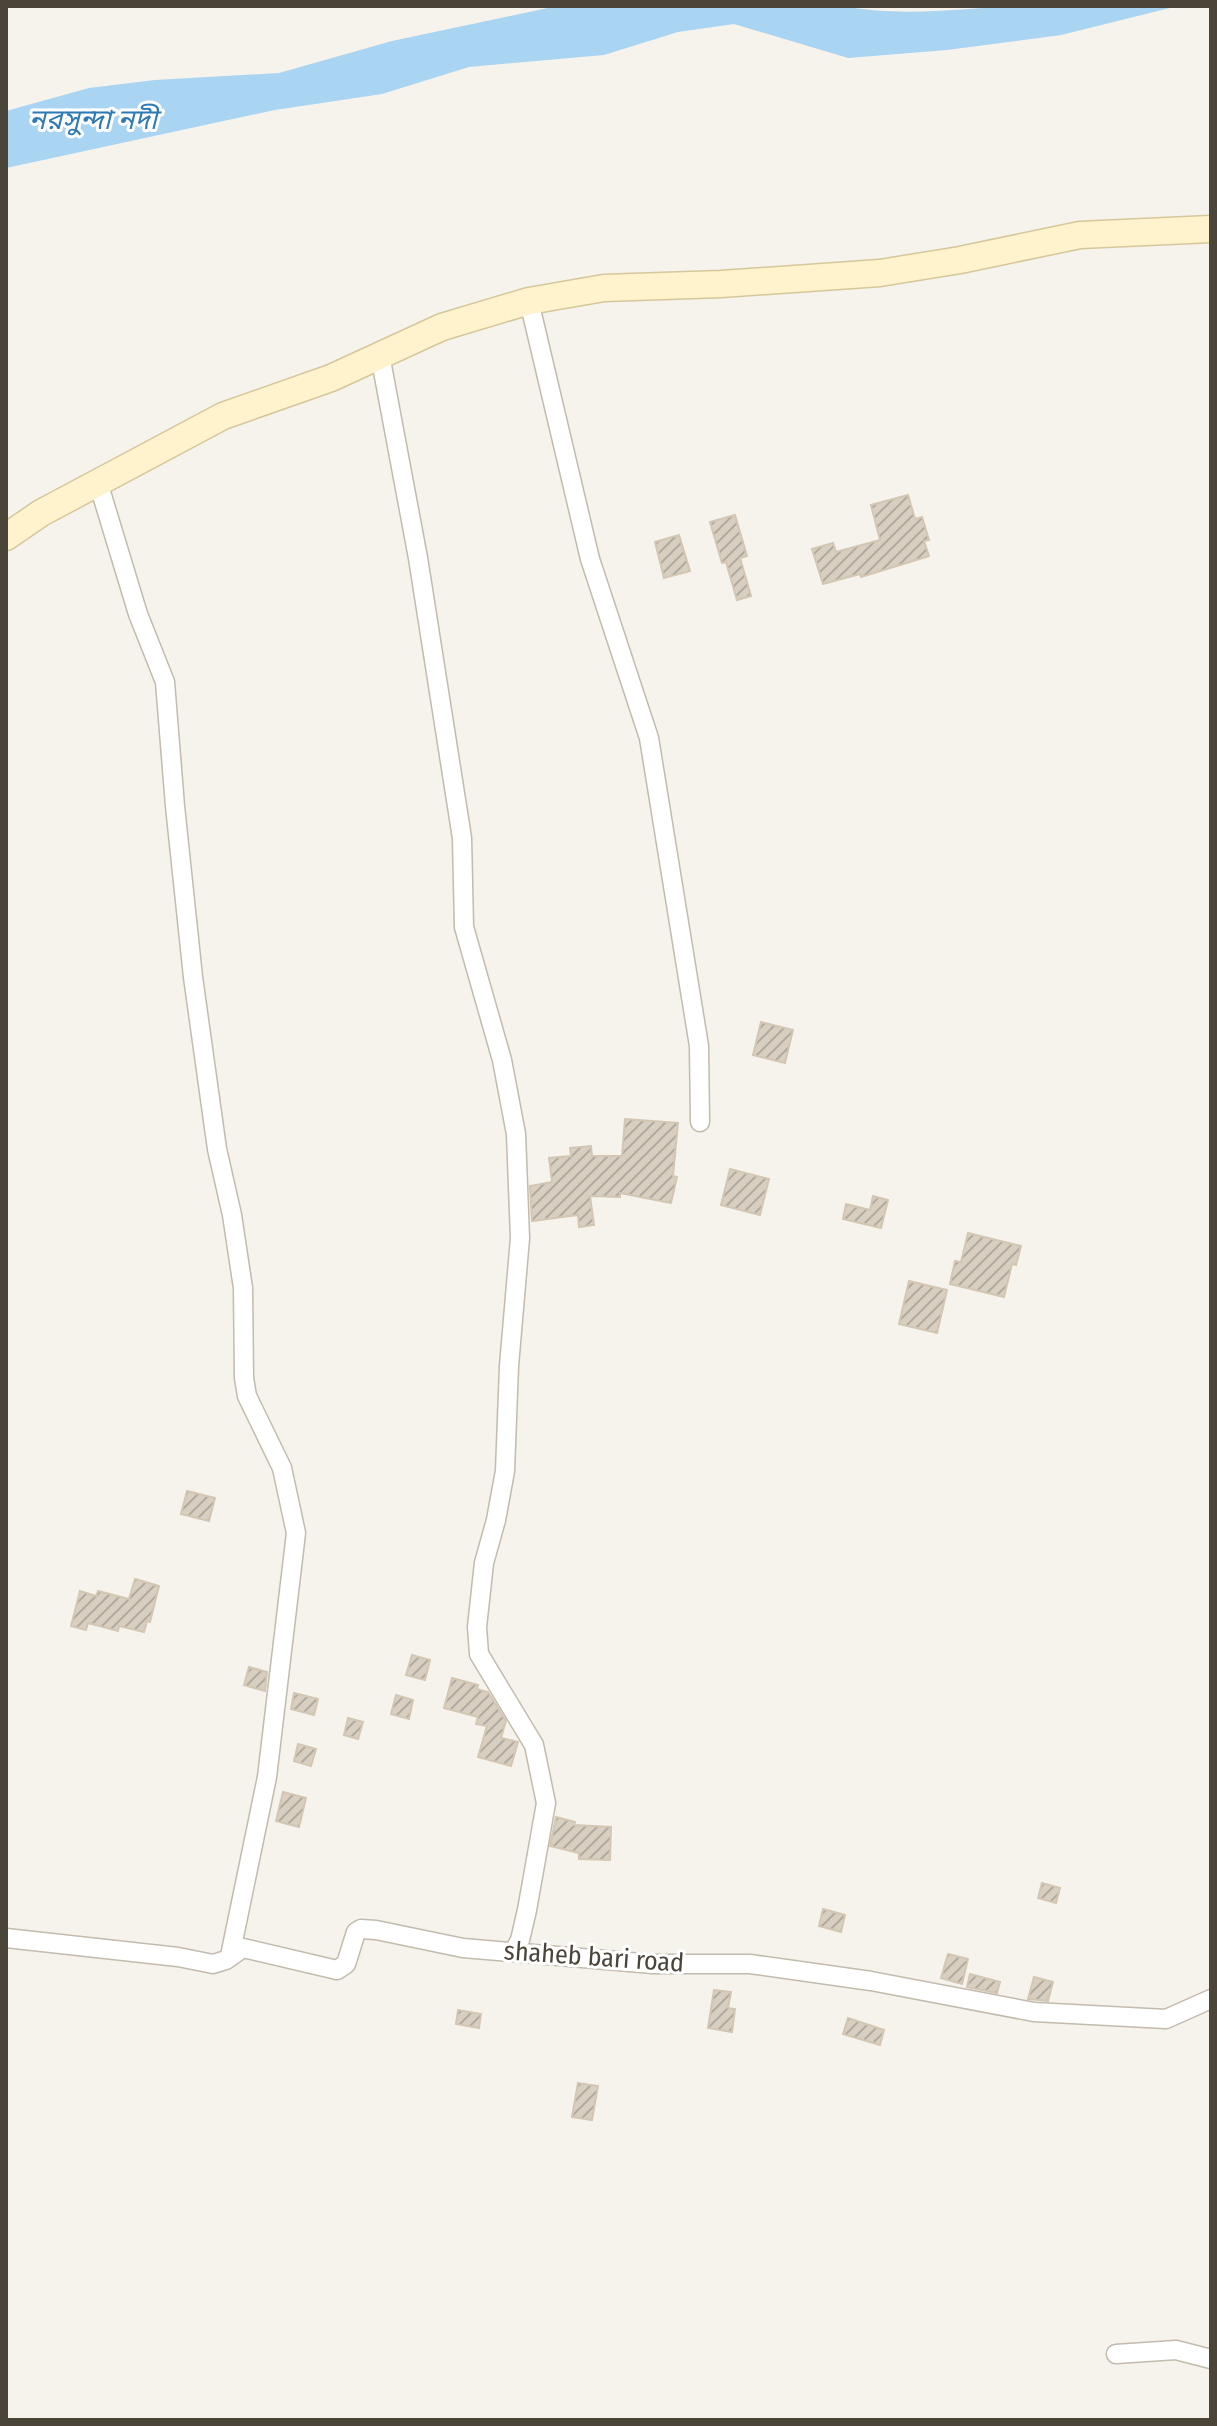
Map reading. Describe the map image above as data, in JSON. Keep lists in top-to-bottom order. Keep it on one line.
{"streets":{"street":["shaheb bari road"]},"water":["নরসুন্দা নদী"]}
